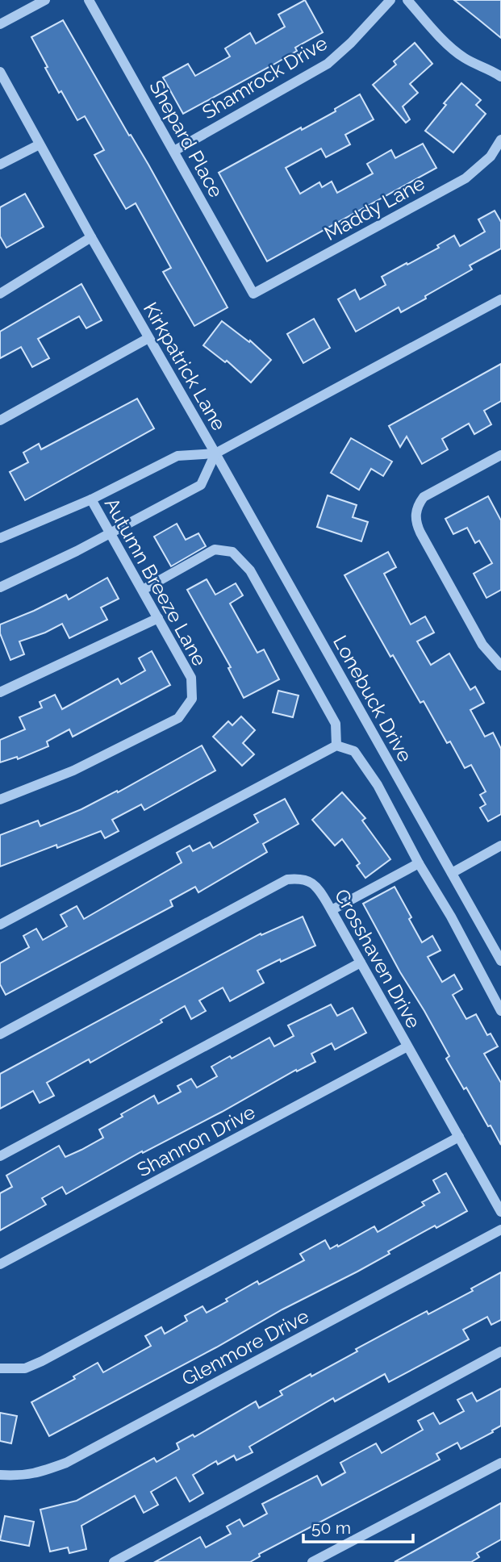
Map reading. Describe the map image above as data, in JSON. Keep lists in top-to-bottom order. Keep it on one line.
{"streets":{"street":["Shamrock Drive","Shepard Place","Maddy Lane","Kirkpatrick Lane","Autumn Breeze Lane","Lonebuck Drive","Crosshaven Drive","Shannon Drive","Glenmore Drive"]},"crossings":[["Shamrock Drive","Shepard Place"],["Shepard Place","Maddy Lane"],["Kirkpatrick Lane","Lonebuck Drive"],["Crosshaven Drive","Shannon Drive"]],"scale_bar":"50 m"}
